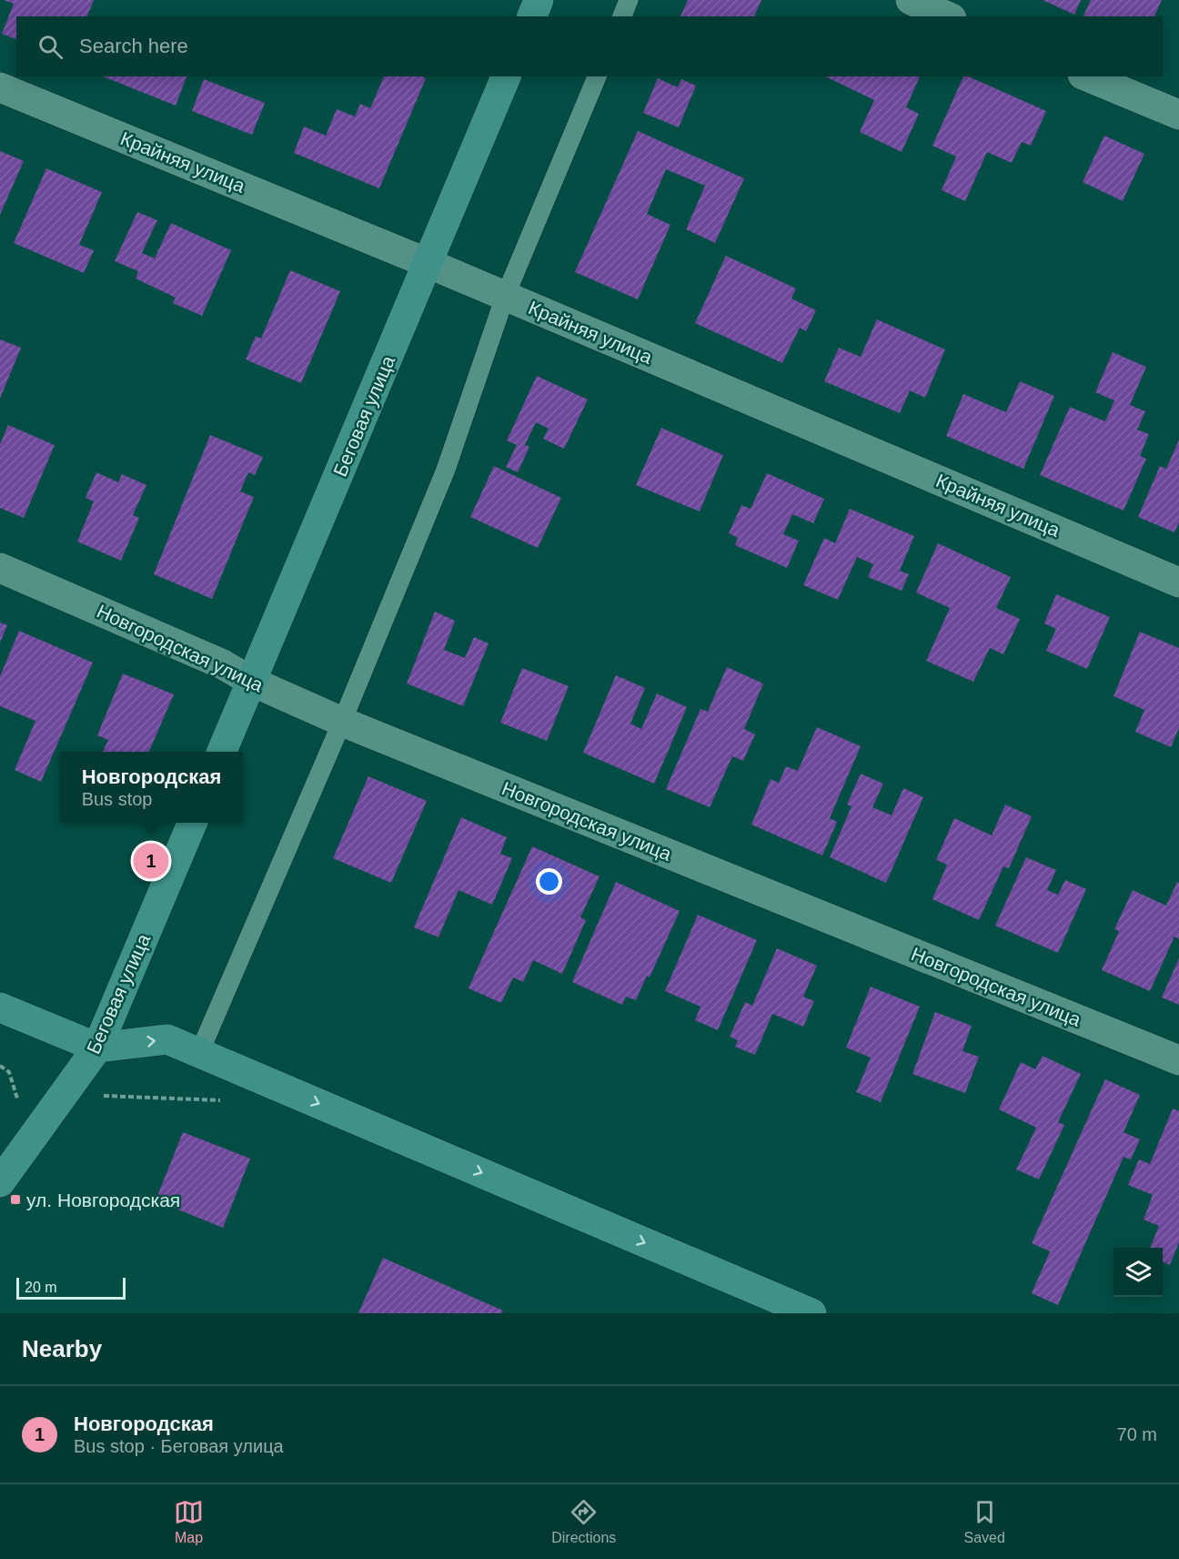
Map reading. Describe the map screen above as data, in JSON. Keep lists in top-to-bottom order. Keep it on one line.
{"streets":{"street":["Крайняя улица","Беговая улица","Новгородская улица"]},"crossings":[["Крайняя улица","Беговая улица"],["Беговая улица","Новгородская улица"]],"places":{"transit":["ул. Новгородская"]},"scale_bar":"20 m","page":{"search":"Search here","popup":["Новгородская","Bus stop"],"pins":"1","scale":"20 m","heading":"Nearby","list":[{"mark":"1","name":"Новгородская","note":"Bus stop · Беговая улица","value":"70 m"}],"nav":["Map","Directions","Saved"]}}
